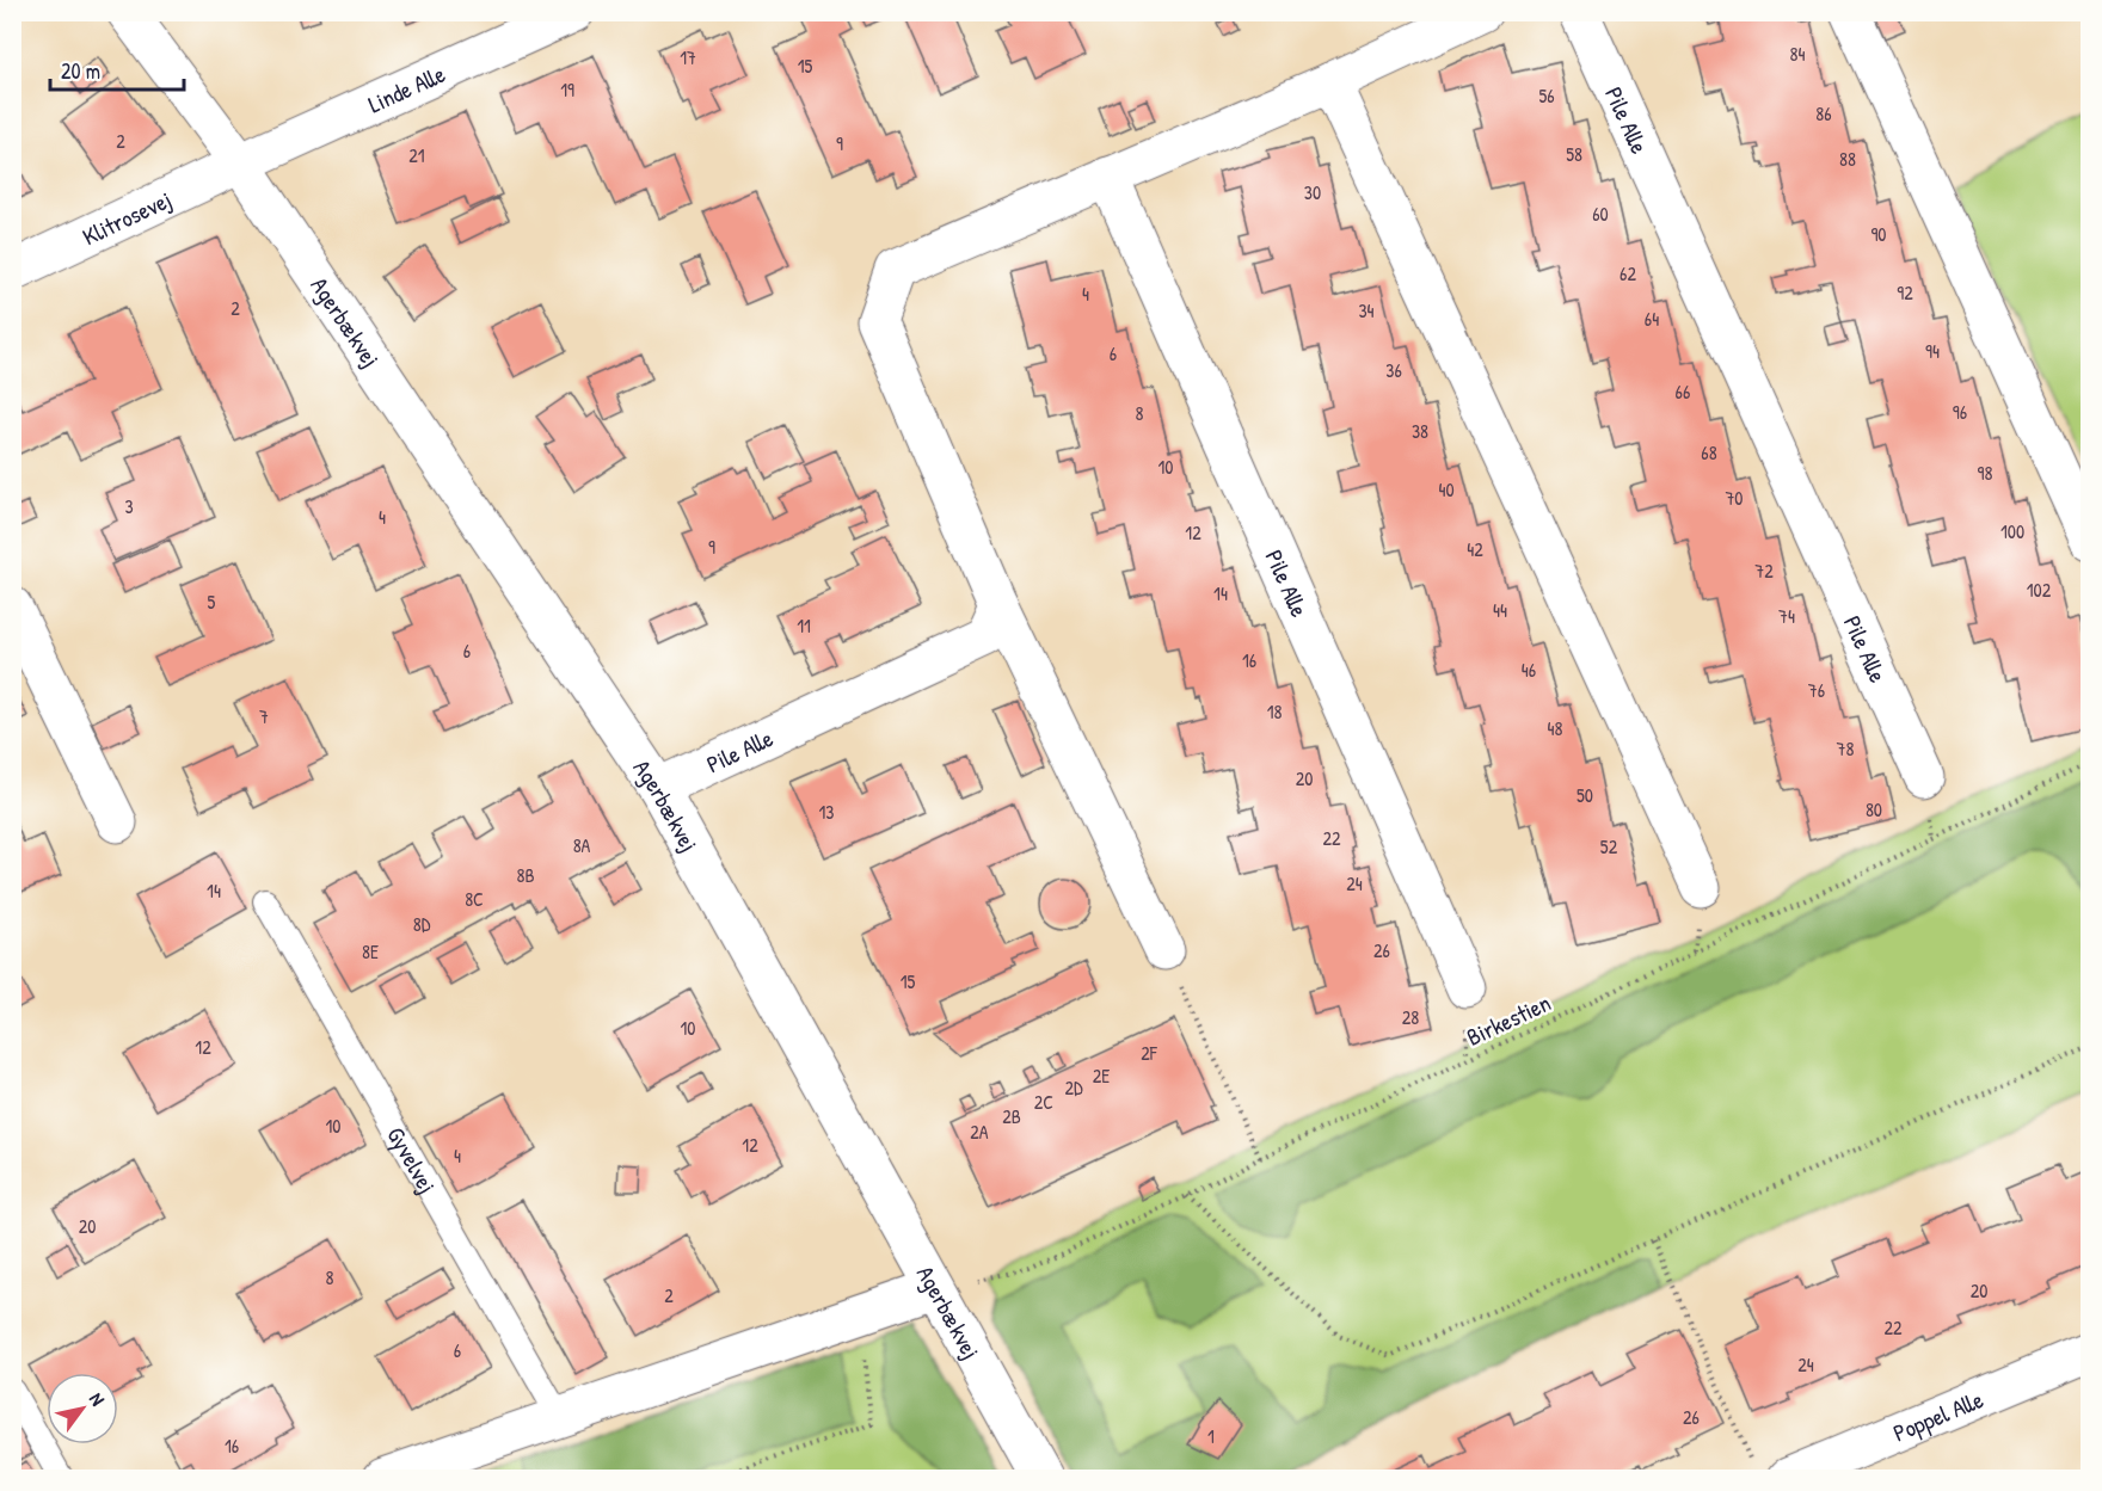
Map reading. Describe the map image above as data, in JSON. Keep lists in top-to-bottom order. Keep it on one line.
{"streets":{"street":["Linde Alle","Pile Alle","Klitrosevej","Agerbækvej","Poppel Alle"],"lane":["Gyvelvej"],"path":["Birkestien"]},"crossings":[["Linde Alle","Klitrosevej"],["Linde Alle","Agerbækvej"],["Pile Alle","Agerbækvej"],["Klitrosevej","Agerbækvej"],["Agerbækvej","Birkestien"]],"house_numbers":["84","17","15","19","56","86","2","9","58","21","88","30","60","90","62","92","4","2","34","64","94","6","36","66","96","8","38","68","10","98","40","70","3","4","100","12","9","42","72","102","14","5","44","74","11","6","16","46","76","18","7","48","78","20","50","80","13","22","8A","52","8B","24","14","8C","8D","26","8E","15","28","10","12","2F","2E","2D","2C","2B","10","2A","12","4","20","8","20","2","22","6","24","26","1","16"],"scale_bar":"20 m","north":"top right"}
